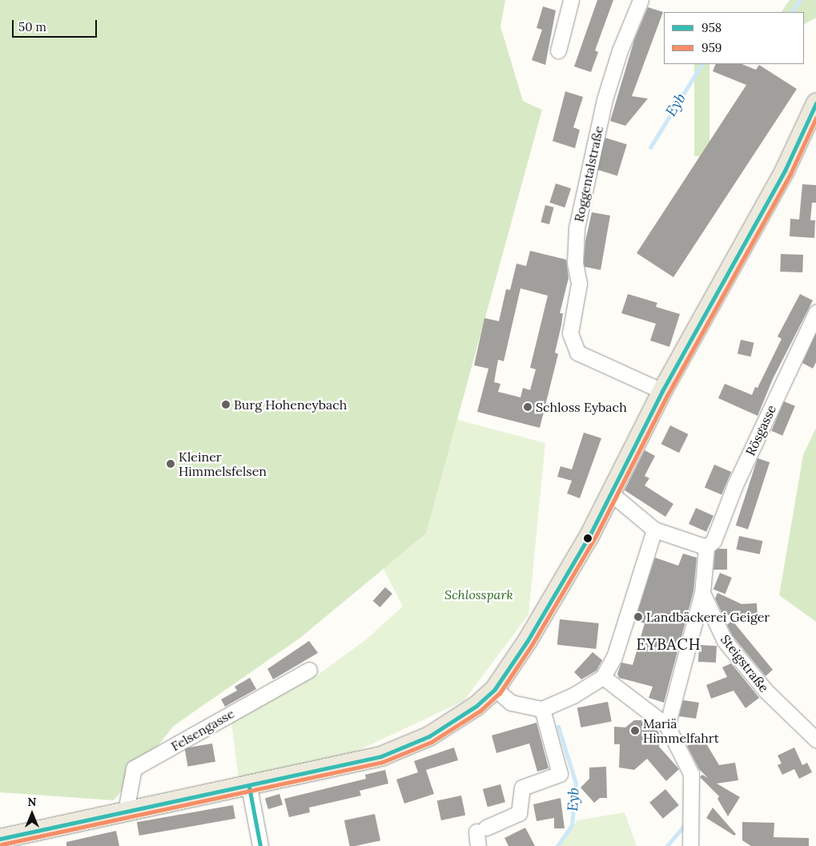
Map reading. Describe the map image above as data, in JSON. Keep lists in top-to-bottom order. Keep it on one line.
{"streets":{"street":["Roggentalstraße","Rösgasse","Steigstraße","Felsengasse"]},"districts":["EYBACH"],"water":["Eyb"],"parks":["Schlosspark"],"places":["Burg Hoheneybach","Schloss Eybach","Kleiner Himmelsfelsen","Landbäckerei Geiger","Mariä Himmelfahrt"],"lines":["transit line 958","transit line 959"],"legend":["958","959"],"scale_bar":"50 m","north":"top"}
